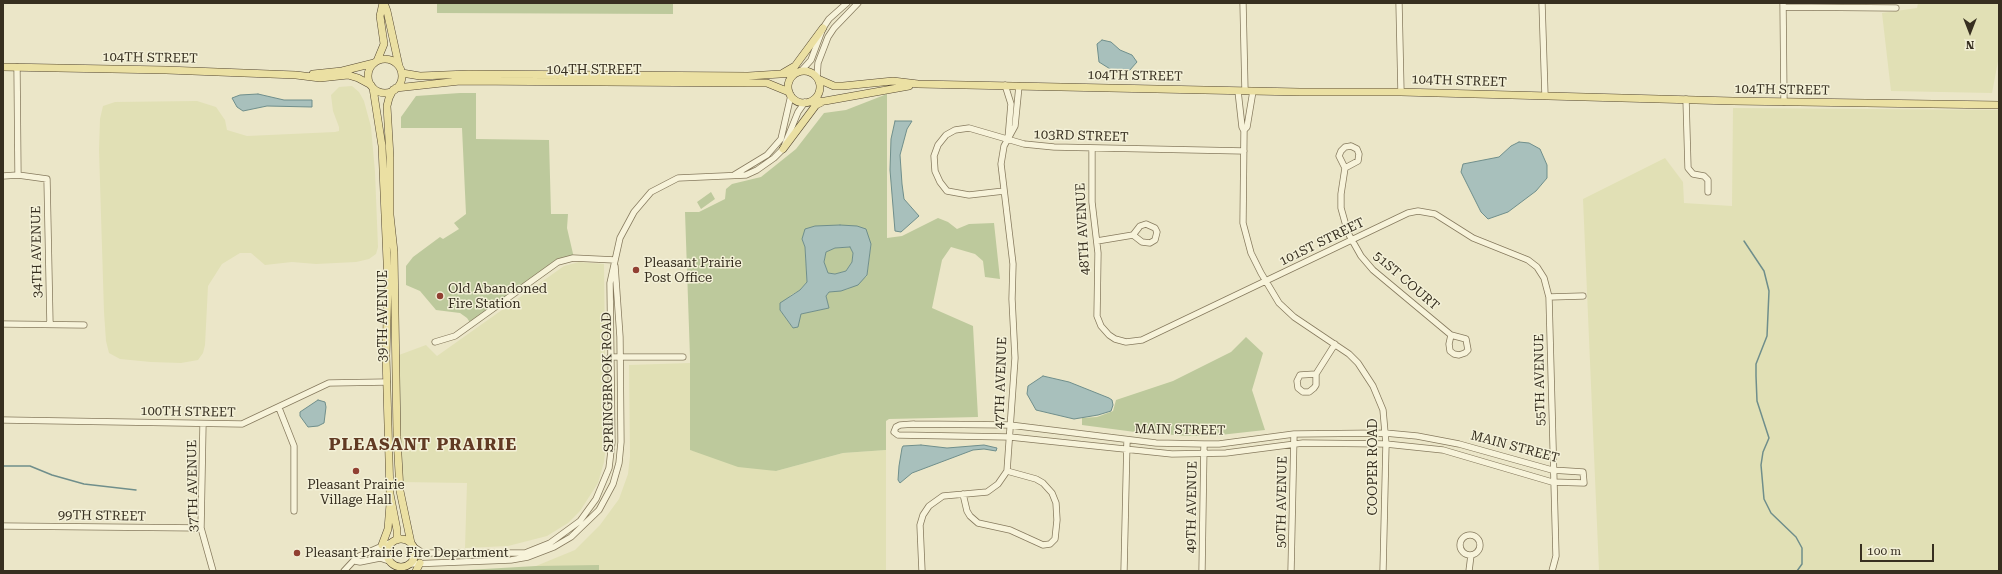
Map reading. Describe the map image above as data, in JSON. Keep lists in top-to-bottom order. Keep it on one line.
{"streets":{"main road":["104TH STREET","39TH AVENUE"],"street":["103RD STREET","48TH AVENUE","101ST STREET","34TH AVENUE","51ST COURT","55TH AVENUE","SPRINGBROOK ROAD","47TH AVENUE","100TH STREET","MAIN STREET","COOPER ROAD","37TH AVENUE","50TH AVENUE","49TH AVENUE","99TH STREET"]},"crossings":[["104TH STREET","39TH AVENUE"],["104TH STREET","SPRINGBROOK ROAD"],["104TH STREET","COOPER ROAD"],["103RD STREET","48TH AVENUE"],["103RD STREET","47TH AVENUE"],["103RD STREET","COOPER ROAD"],["48TH AVENUE","101ST STREET"],["101ST STREET","51ST COURT"],["101ST STREET","55TH AVENUE"],["101ST STREET","COOPER ROAD"],["39TH AVENUE","SPRINGBROOK ROAD"],["39TH AVENUE","100TH STREET"],["55TH AVENUE","MAIN STREET"],["47TH AVENUE","MAIN STREET"],["100TH STREET","37TH AVENUE"],["MAIN STREET","COOPER ROAD"],["MAIN STREET","50TH AVENUE"],["MAIN STREET","49TH AVENUE"],["37TH AVENUE","99TH STREET"]],"districts":["PLEASANT PRAIRIE"],"places":["Pleasant Prairie Post Office","Old Abandoned Fire Station","Pleasant Prairie Village Hall","Pleasant Prairie Fire Department"],"scale_bar":"100 m","north":"bottom"}
